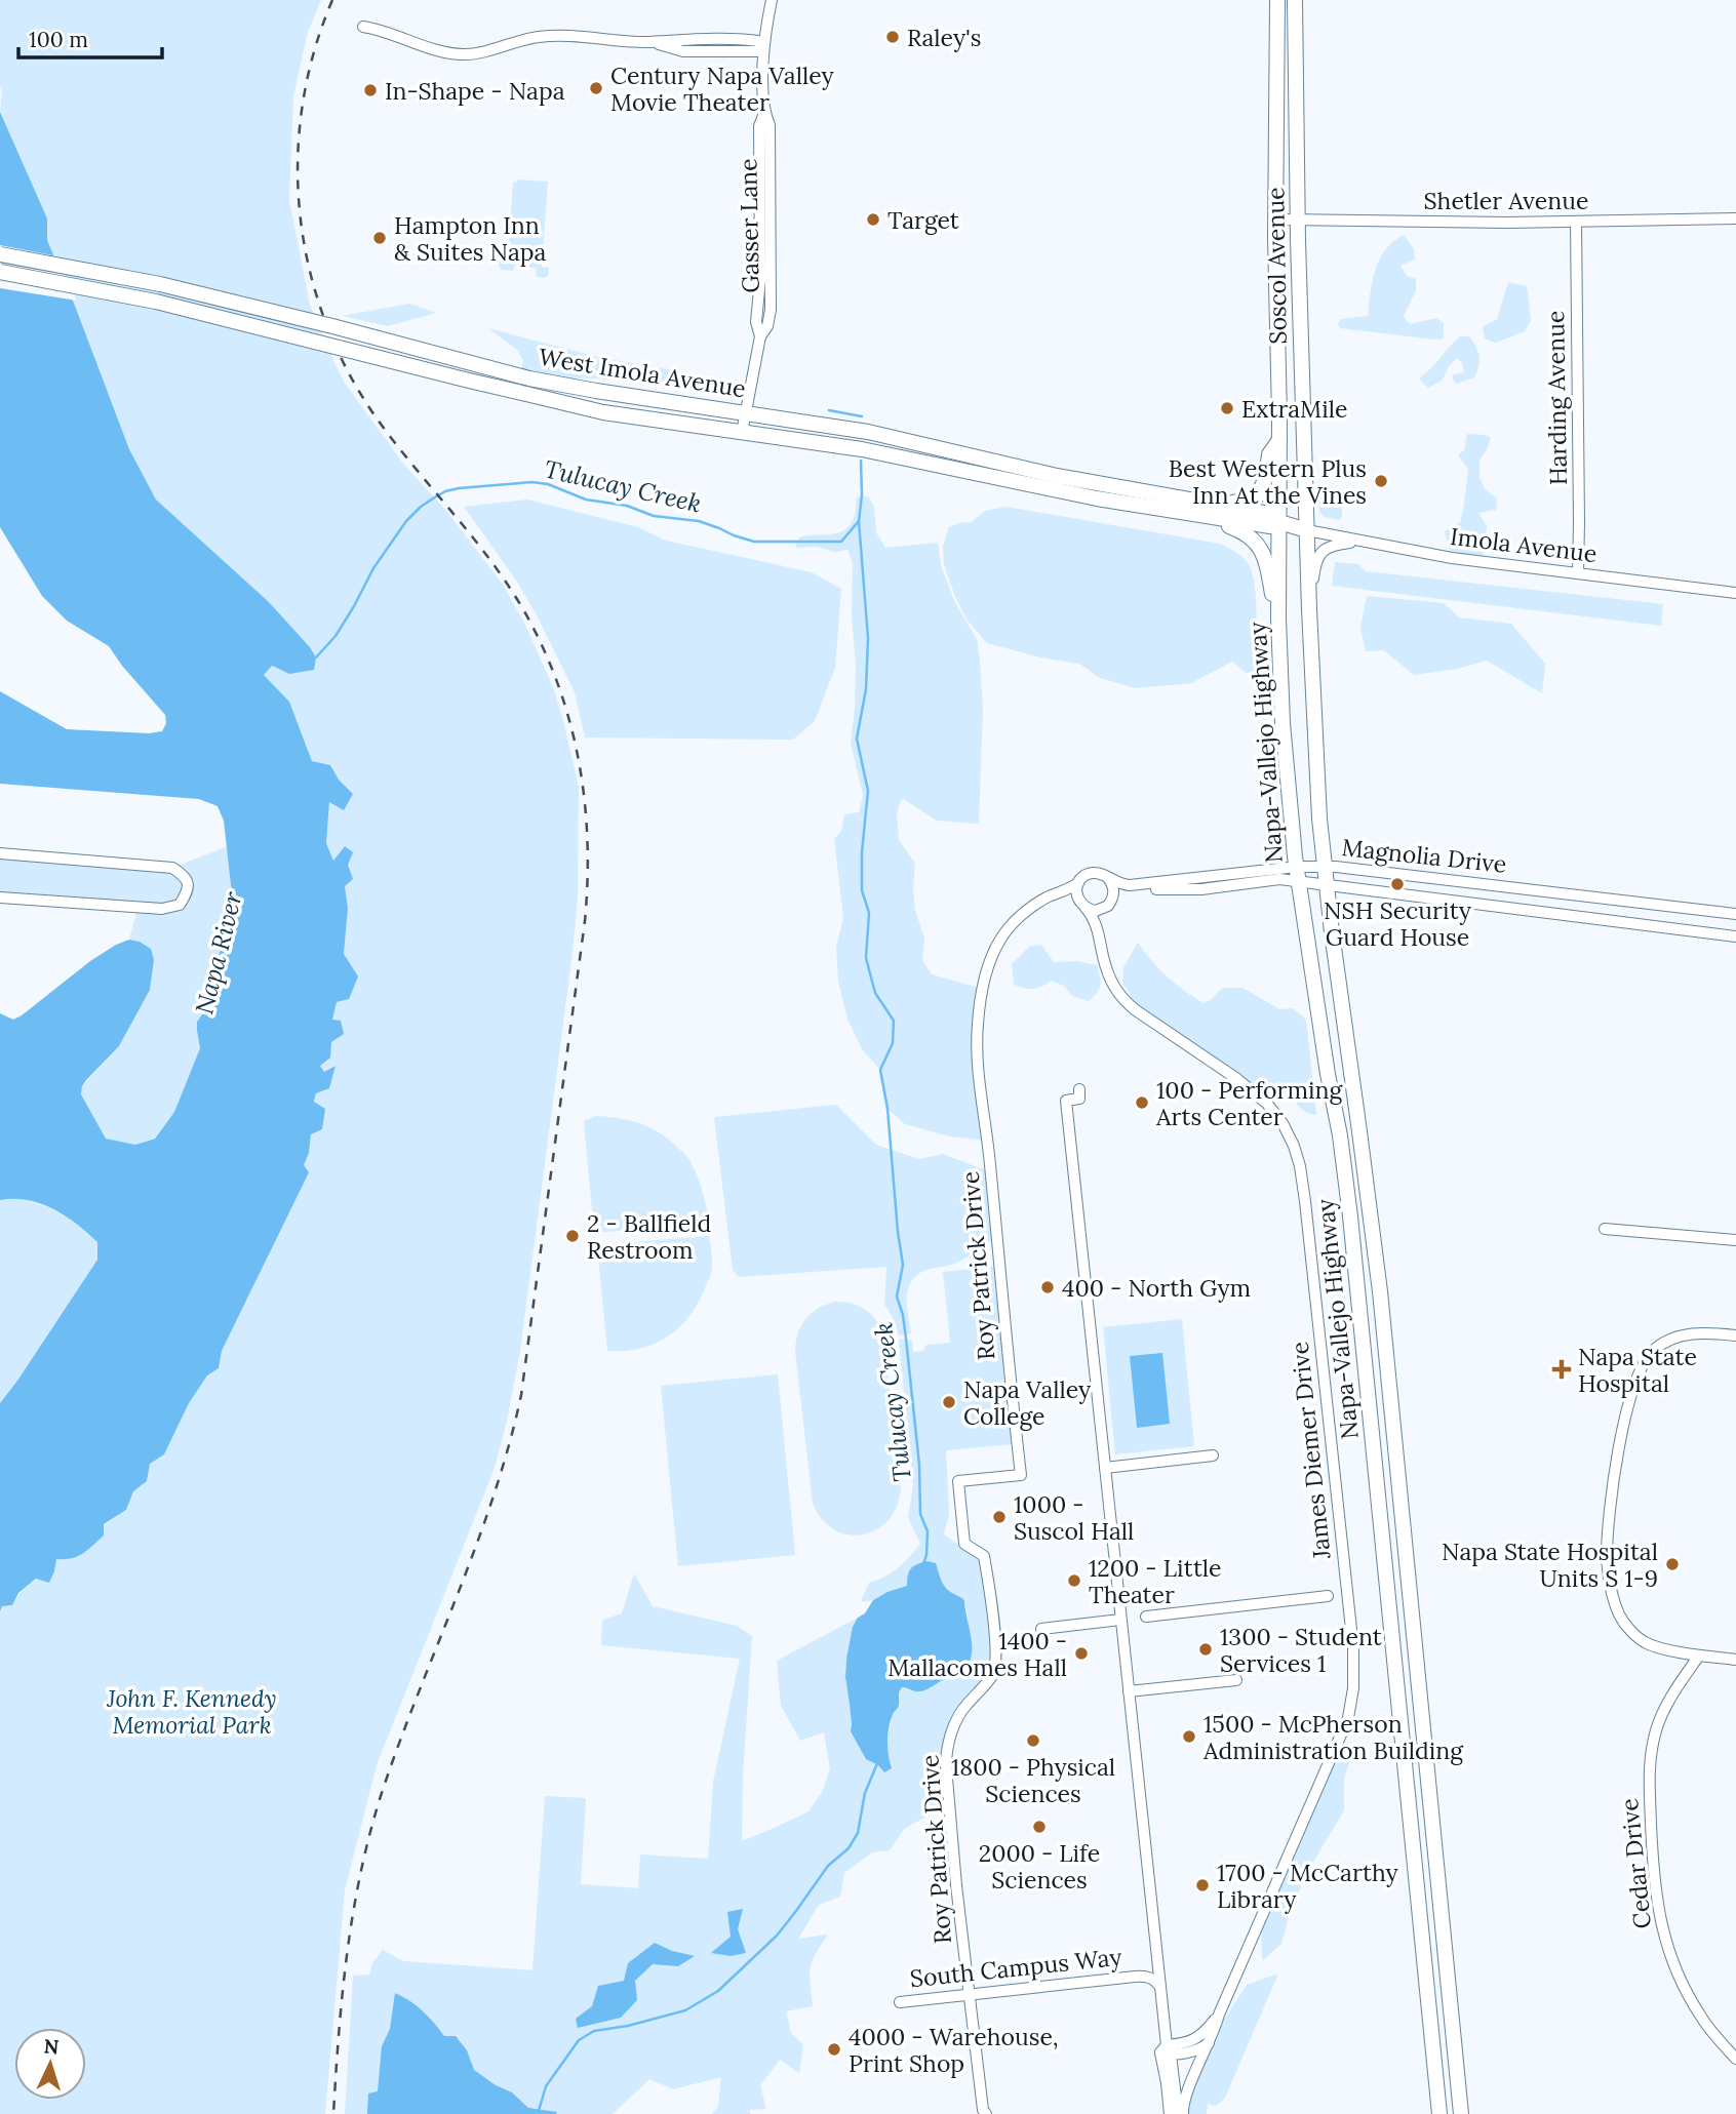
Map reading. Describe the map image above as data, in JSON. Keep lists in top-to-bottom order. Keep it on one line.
{"streets":{"main road":["Soscol Avenue","West Imola Avenue","Napa-Vallejo Highway"],"street":["Shetler Avenue","Gasser Lane","Harding Avenue","Imola Avenue","Magnolia Drive","Roy Patrick Drive","James Diemer Drive","Cedar Drive","South Campus Way"]},"crossings":[["Shetler Avenue","Soscol Avenue"],["Shetler Avenue","Harding Avenue"],["Gasser Lane","West Imola Avenue"],["Soscol Avenue","West Imola Avenue"],["Soscol Avenue","Imola Avenue"],["Soscol Avenue","Napa-Vallejo Highway"],["West Imola Avenue","Imola Avenue"],["West Imola Avenue","Napa-Vallejo Highway"],["Harding Avenue","Imola Avenue"],["Imola Avenue","Napa-Vallejo Highway"],["Napa-Vallejo Highway","Magnolia Drive"],["Magnolia Drive","Roy Patrick Drive"],["Magnolia Drive","James Diemer Drive"],["Roy Patrick Drive","James Diemer Drive"],["Roy Patrick Drive","South Campus Way"]],"water":["Tulucay Creek","Napa River"],"parks":["John F. Kennedy Memorial Park"],"places":{"other":["Raley's","Century Napa Valley Movie Theater","In-Shape - Napa","Target","Hampton Inn & Suites Napa","ExtraMile","Best Western Plus Inn At the Vines","NSH Security Guard House","100 - Performing Arts Center","2 - Ballfield Restroom","400 - North Gym","Napa Valley College","1000 - Suscol Hall","Napa State Hospital Units S 1-9","1200 - Little Theater","1300 - Student Services 1","1400 - Mallacomes Hall","1500 - McPherson Administration Building","1800 - Physical Sciences","2000 - Life Sciences","1700 - McCarthy Library","4000 - Warehouse, Print Shop"],"health":["Napa State Hospital"]},"scale_bar":"100 m","north":"top"}
